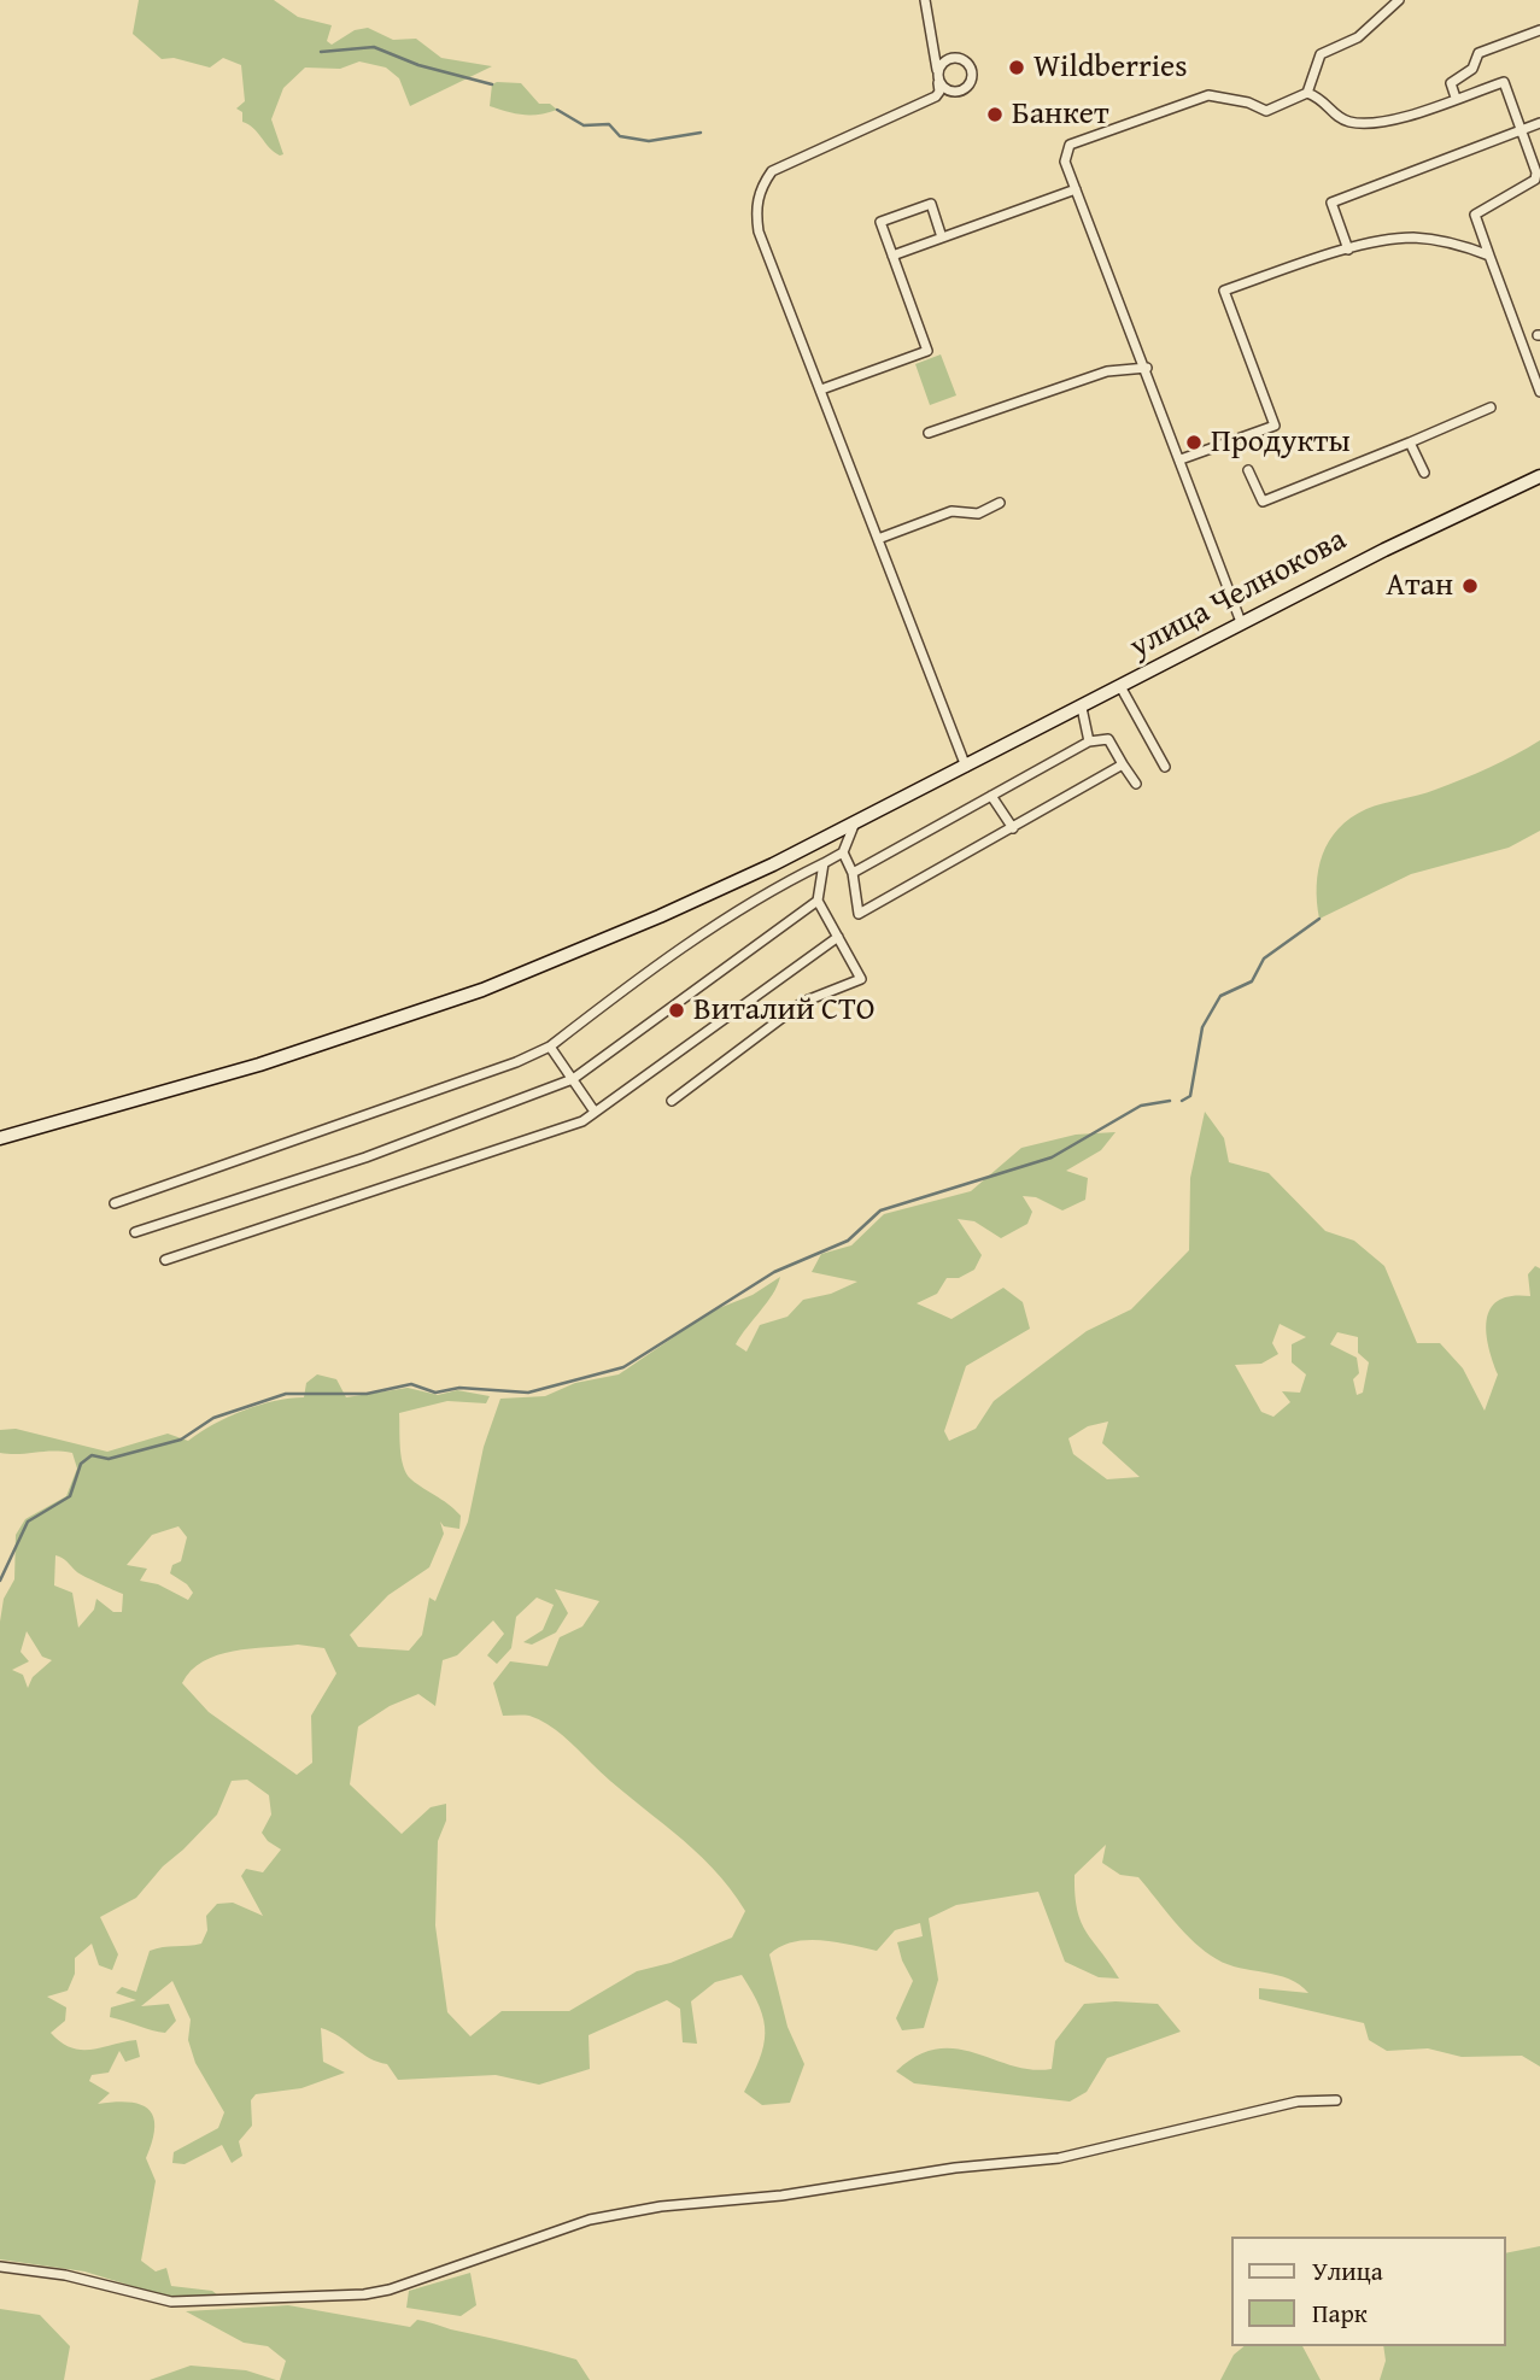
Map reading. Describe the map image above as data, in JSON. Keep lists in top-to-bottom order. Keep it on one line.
{"streets":{"main road":["улица Челнокова"]},"places":["Wildberries","Банкет","Продукты","Атан","Виталий СТО"],"legend":["Улица","Парк"]}
